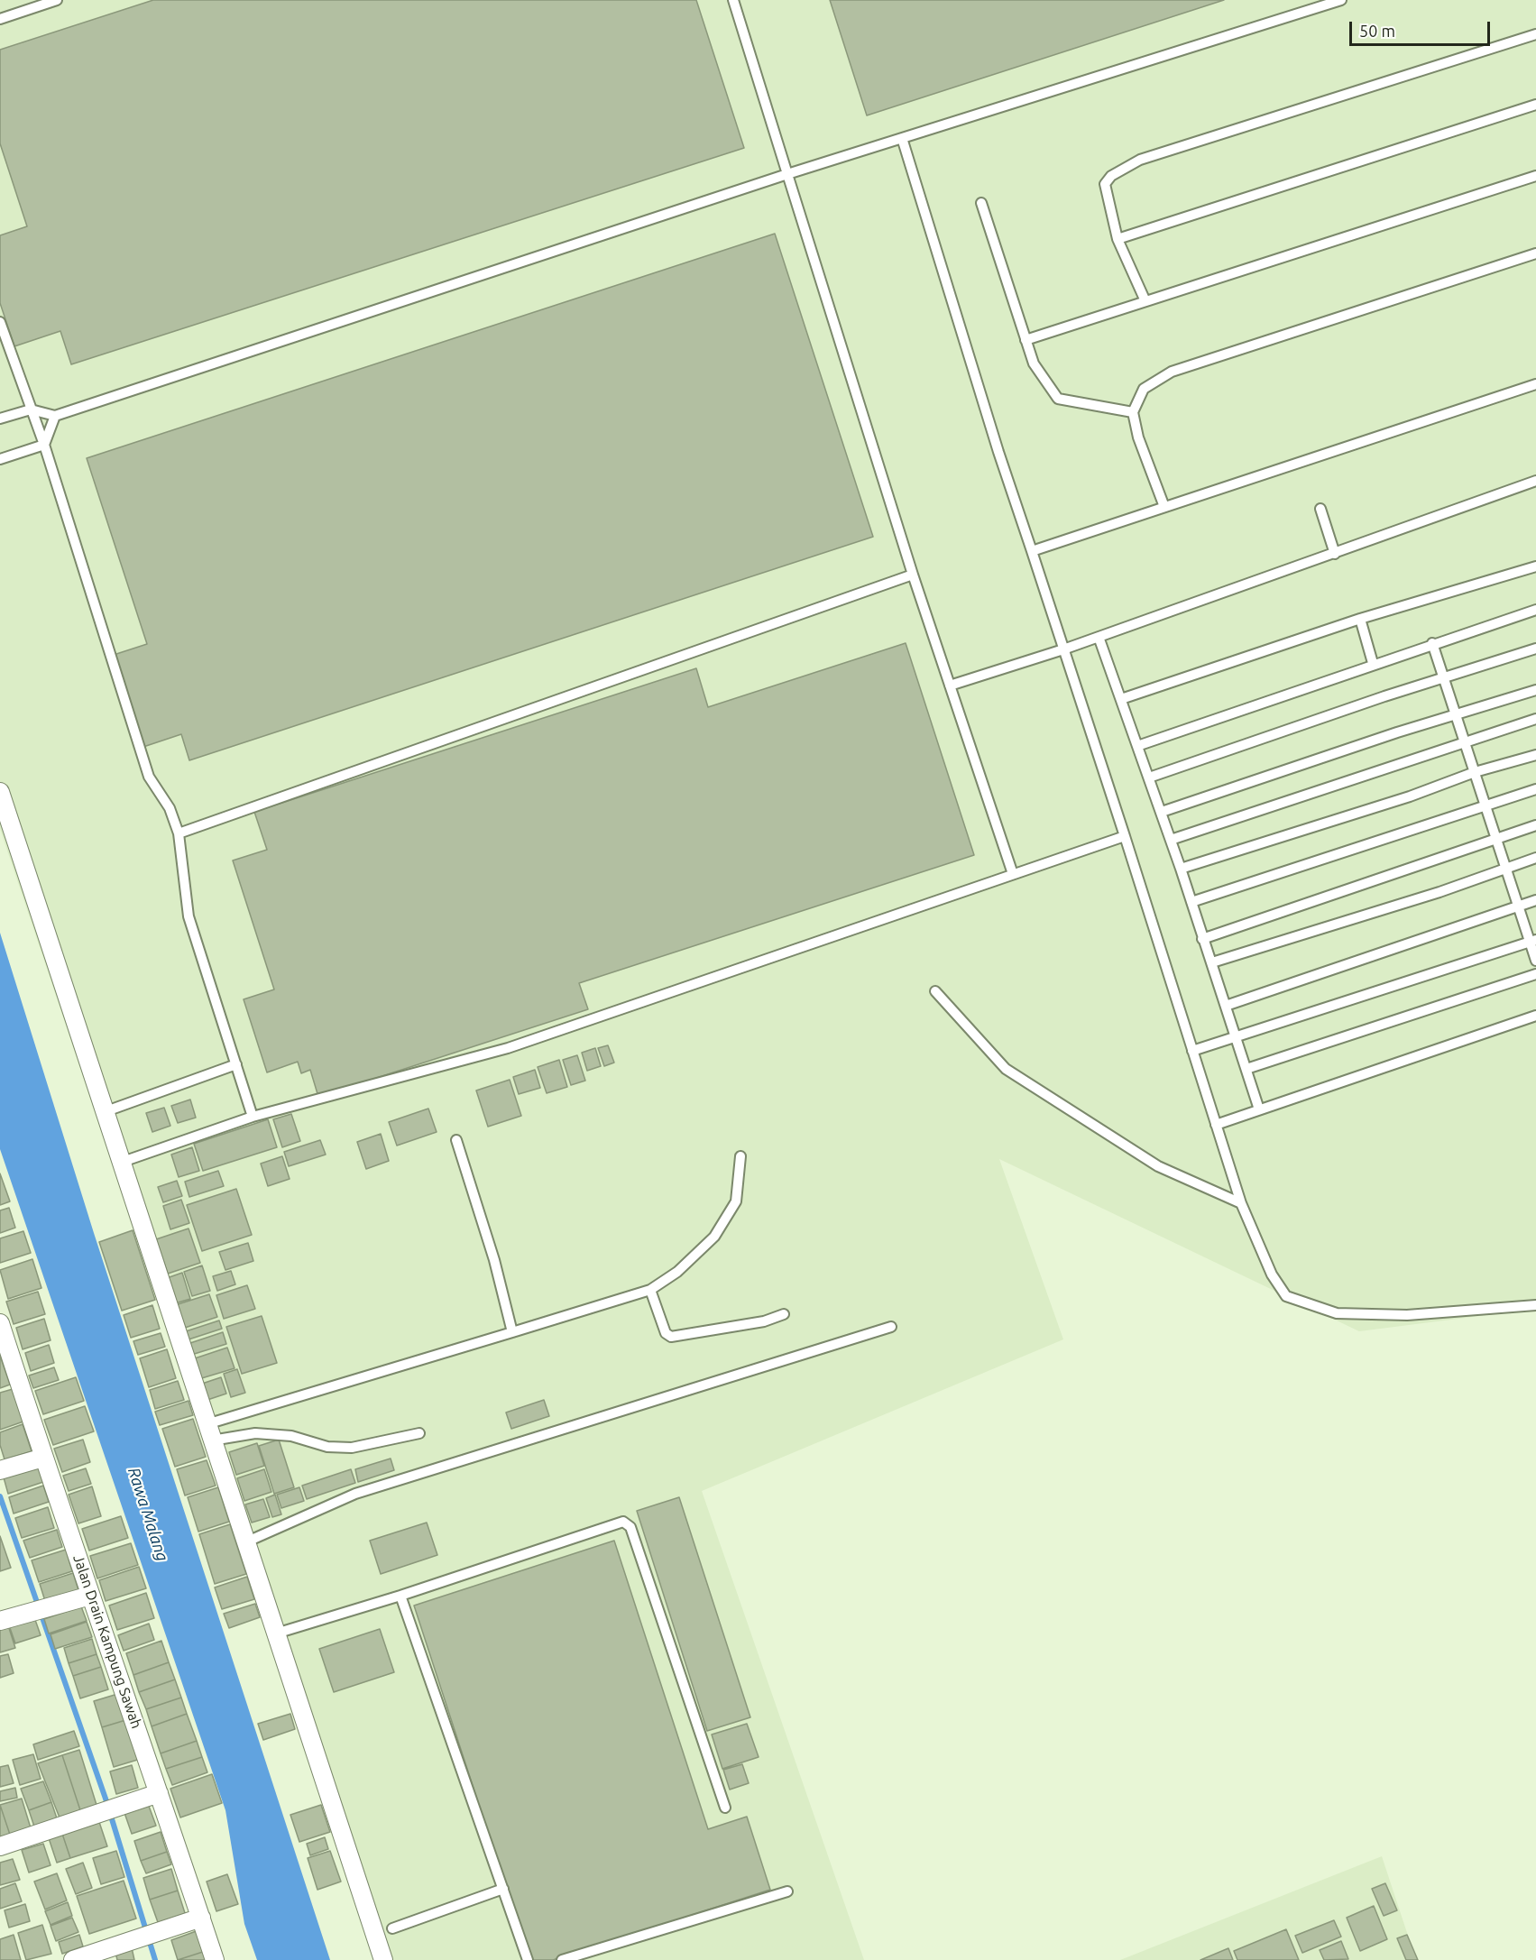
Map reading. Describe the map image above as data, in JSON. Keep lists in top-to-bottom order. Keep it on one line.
{"streets":{"street":["Jalan Drain Kampung Sawah"]},"water":["Rawa Malang"],"scale_bar":"50 m"}
